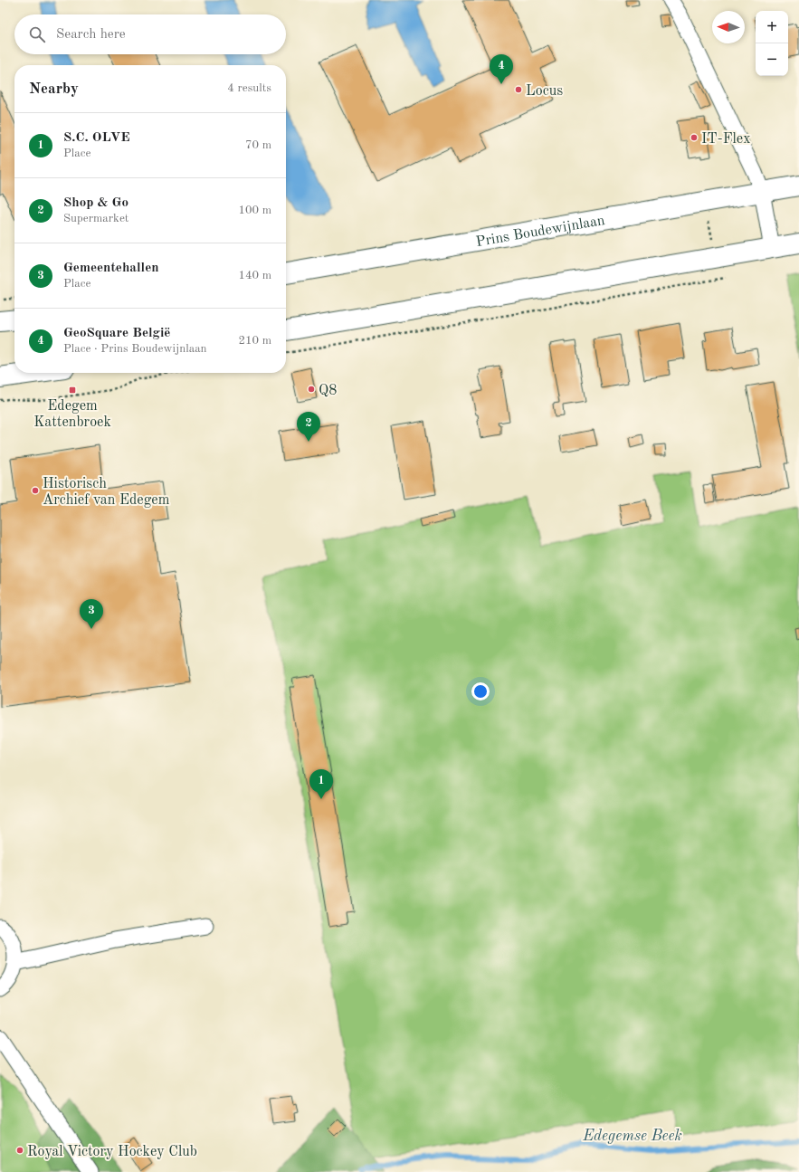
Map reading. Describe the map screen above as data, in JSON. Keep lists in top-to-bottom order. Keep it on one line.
{"streets":{"main road":["Prins Boudewijnlaan"]},"water":["Edegemse Beek"],"places":{"other":["Locus","IT-Flex","Q8","Historisch Archief van Edegem","Royal Victory Hockey Club"],"transit":["Edegem Kattenbroek"]},"north":"left","page":{"map_buttons":["+","−"],"search":"Search here","pins":["4","2","3","1"],"heading":["Nearby","4 results"],"list":[{"mark":"1","name":"S.C. OLVE","note":"Place","value":"70 m"},{"mark":"2","name":"Shop & Go","note":"Supermarket","value":"100 m"},{"mark":"3","name":"Gemeentehallen","note":"Place","value":"140 m"},{"mark":"4","name":"GeoSquare België","note":"Place · Prins Boudewijnlaan","value":"210 m"}]}}
